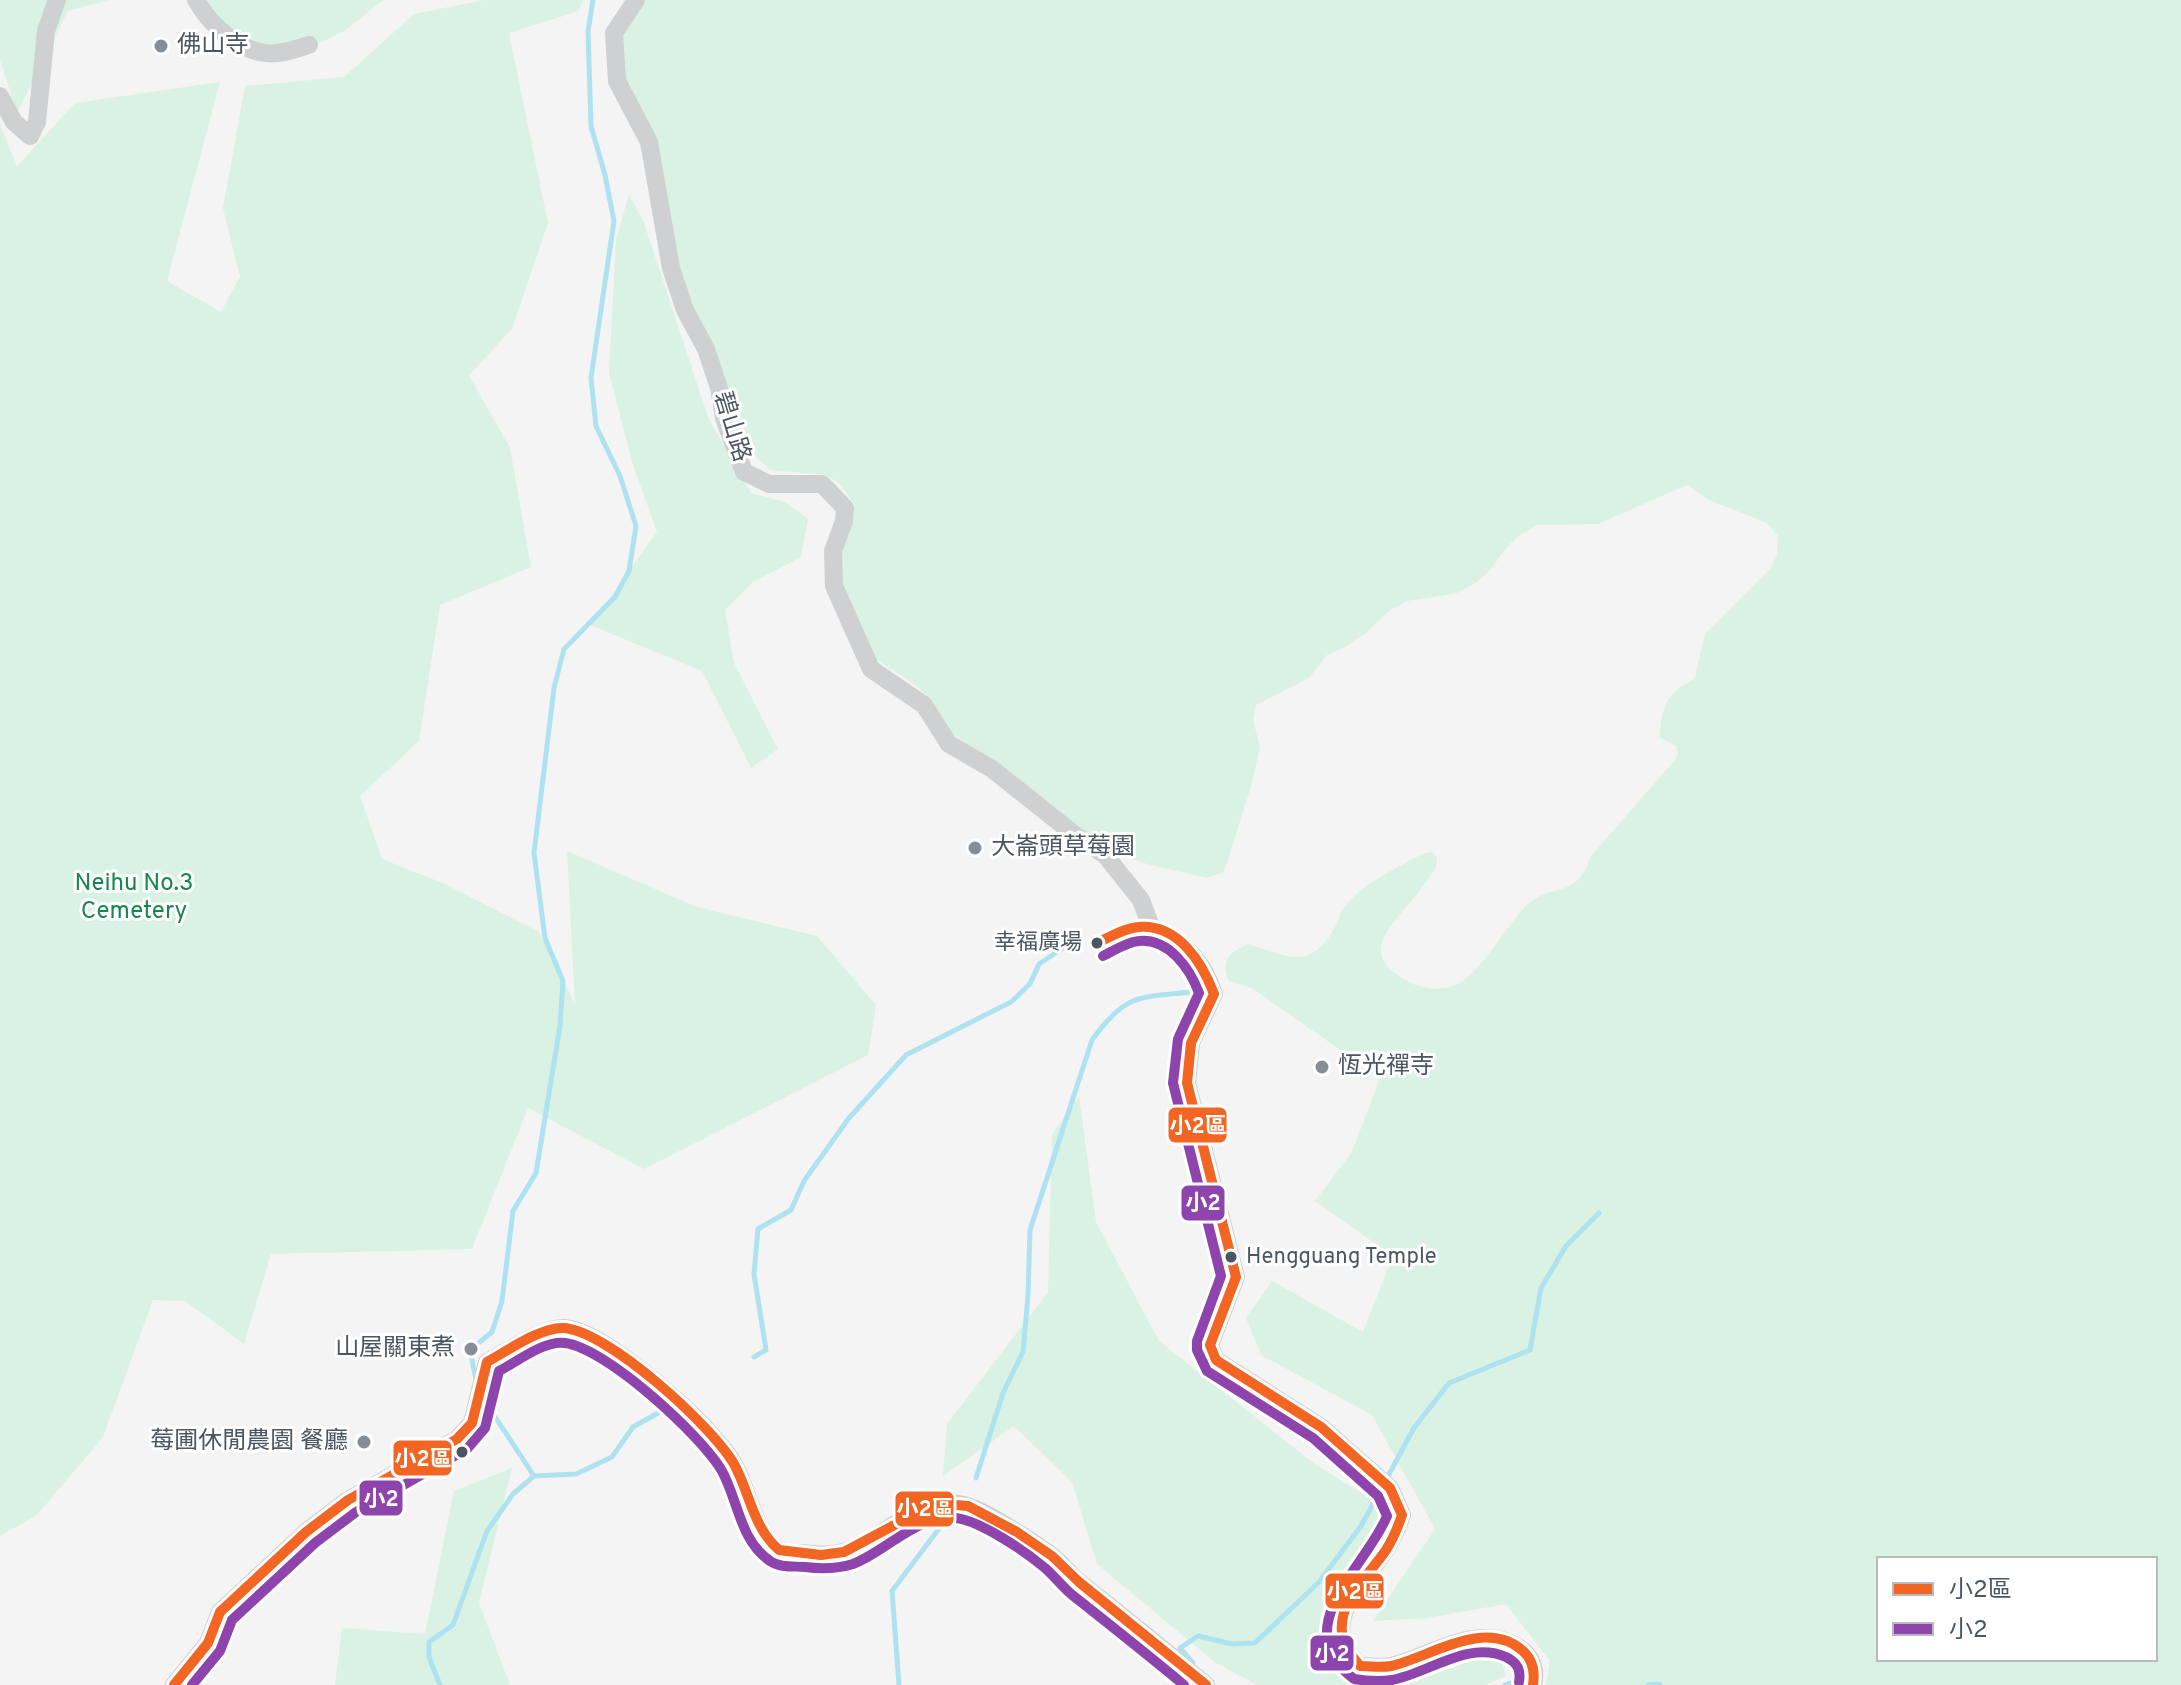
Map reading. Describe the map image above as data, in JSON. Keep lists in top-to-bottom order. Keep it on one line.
{"streets":{"street":["碧山路"]},"parks":["Neihu No.3 Cemetery"],"places":["佛山寺","大崙頭草莓園","幸福廣場","恆光禪寺","Hengguang Temple","山屋關東煮","莓圃休閒農園 餐廳"],"lines":["transit line 小2區","transit line 小2"],"legend":["小2區","小2"]}
